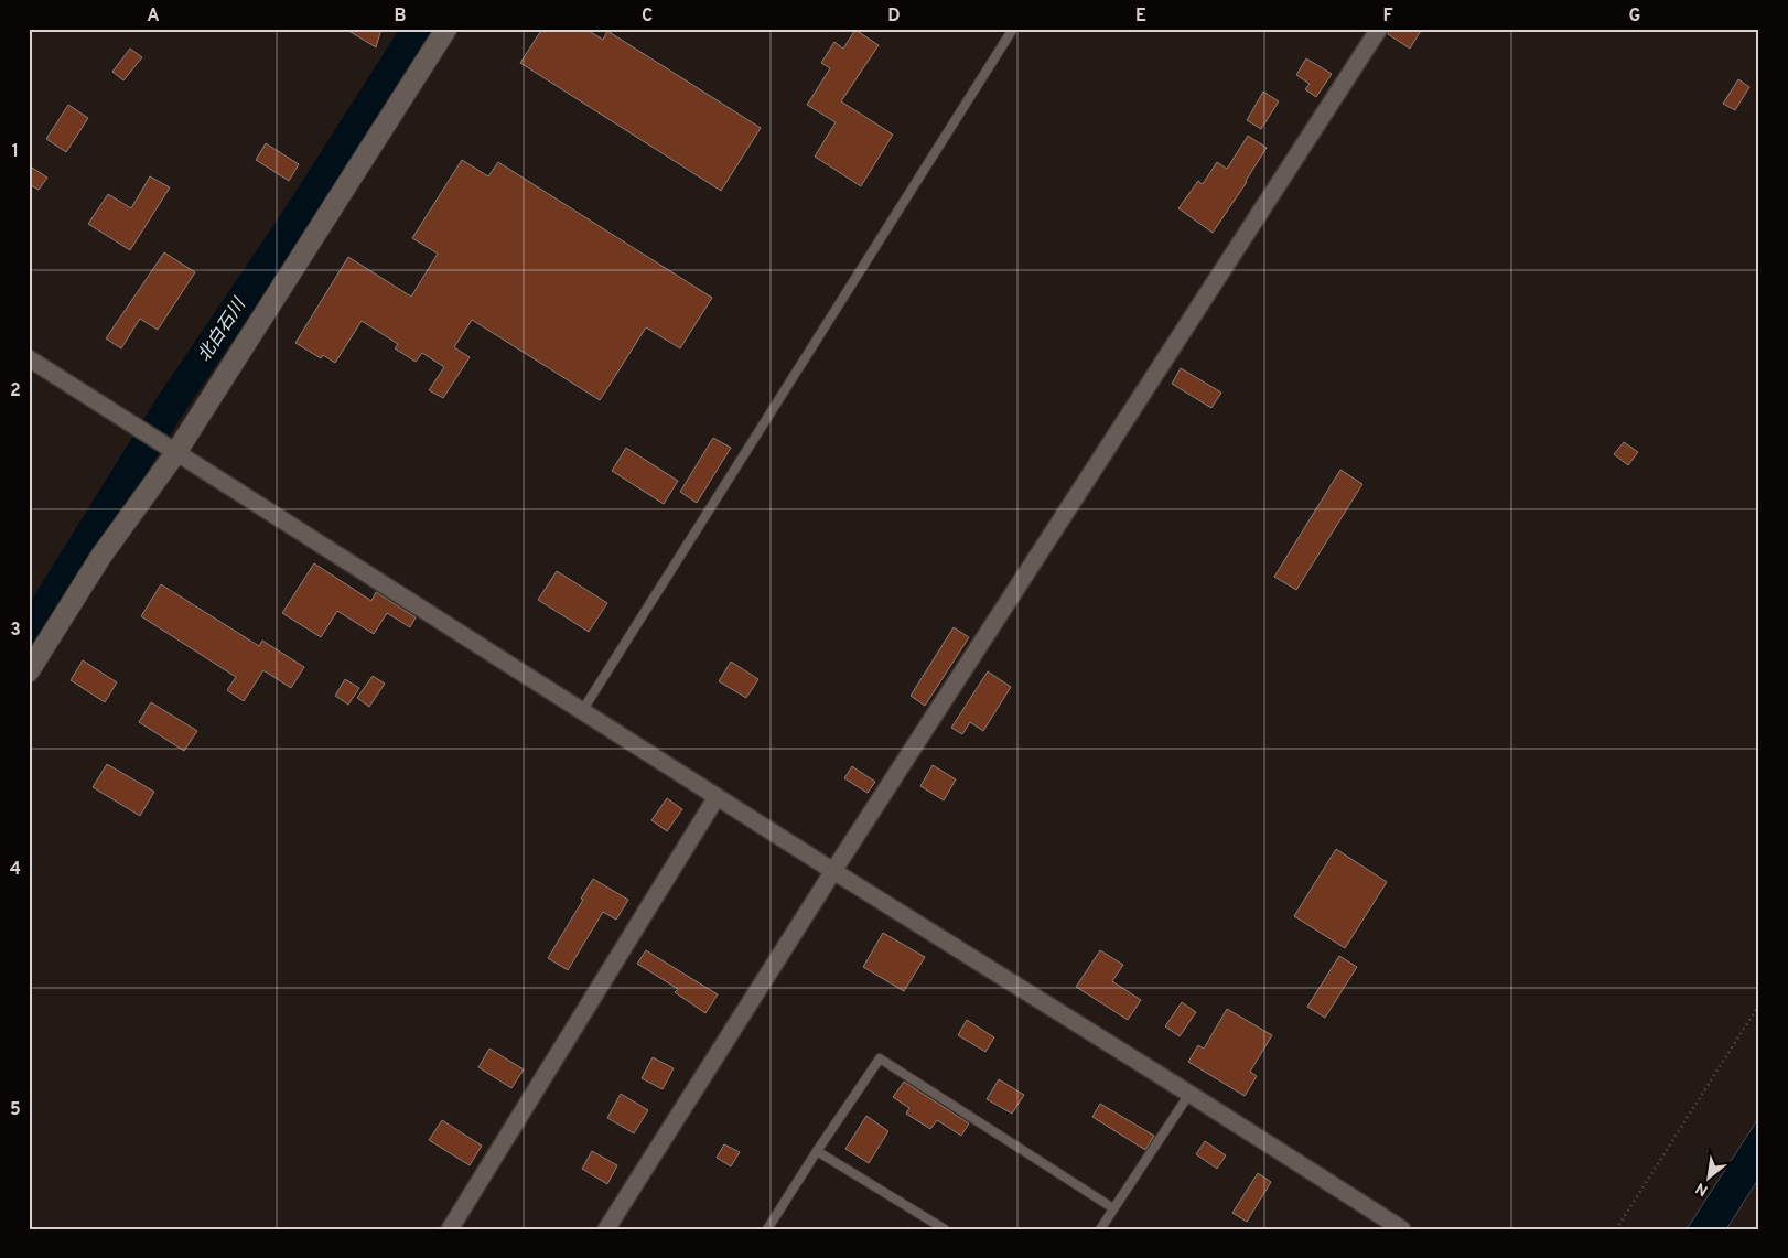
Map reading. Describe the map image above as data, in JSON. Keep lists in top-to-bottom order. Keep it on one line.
{"water":["北白石川"],"north":"bottom left","grid":{"columns":["A","B","C","D","E","F","G"],"rows":["1","2","3","4","5"]}}
